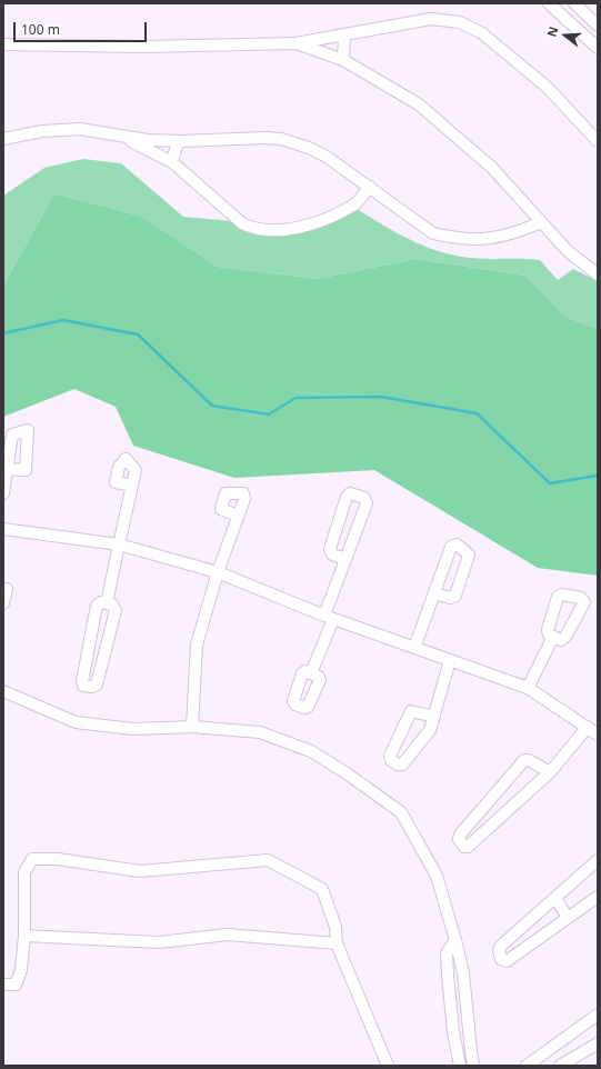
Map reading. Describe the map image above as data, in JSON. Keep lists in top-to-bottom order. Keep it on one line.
{"scale_bar":"100 m","north":"left"}
